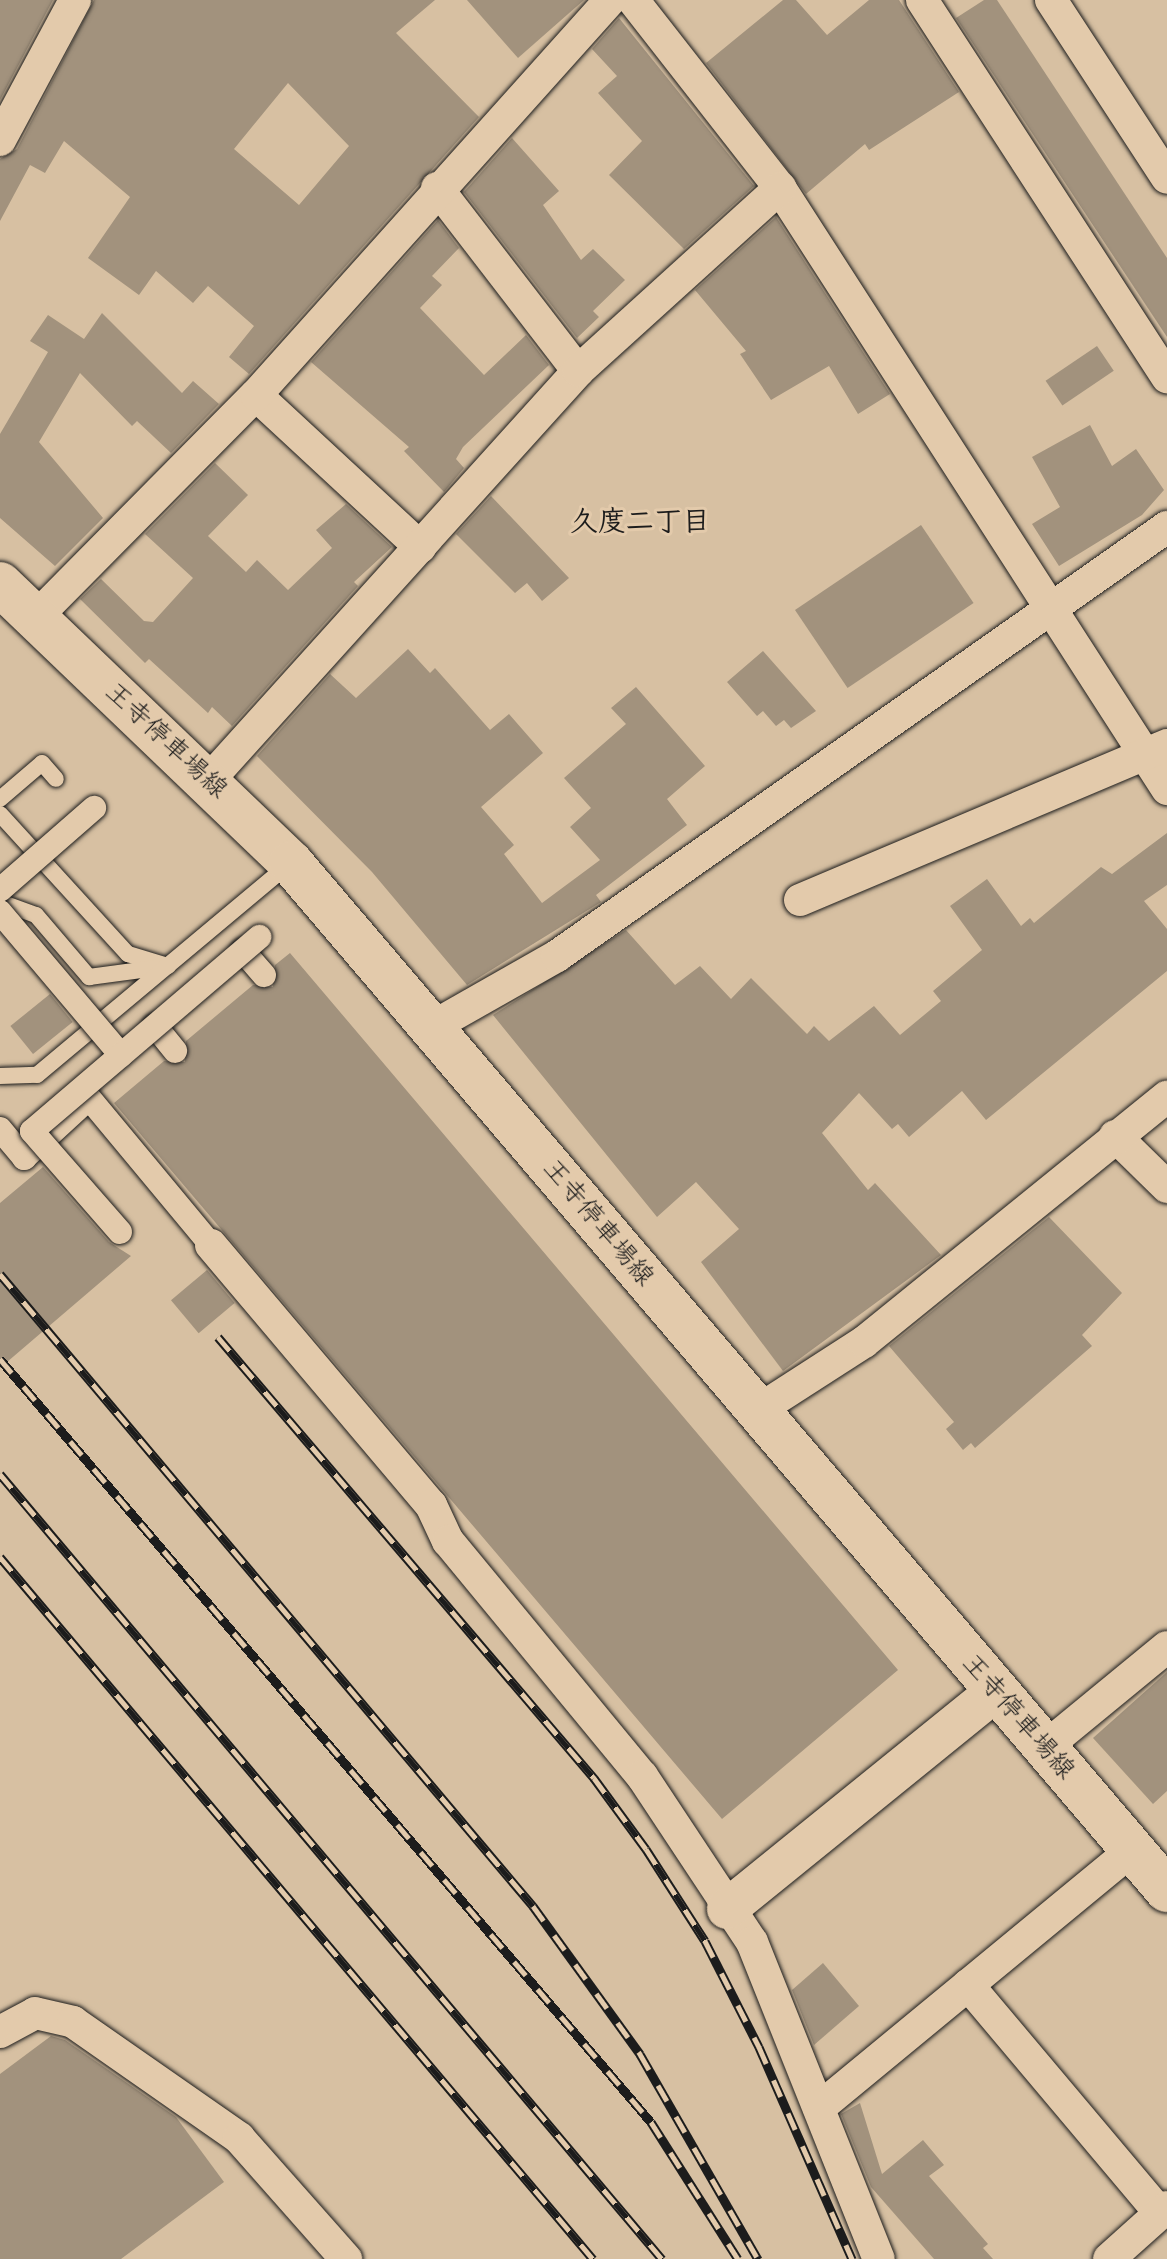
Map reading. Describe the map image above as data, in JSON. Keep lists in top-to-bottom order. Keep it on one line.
{"streets":{"main road":["王寺停車場線"]},"districts":["久度二丁目"]}
